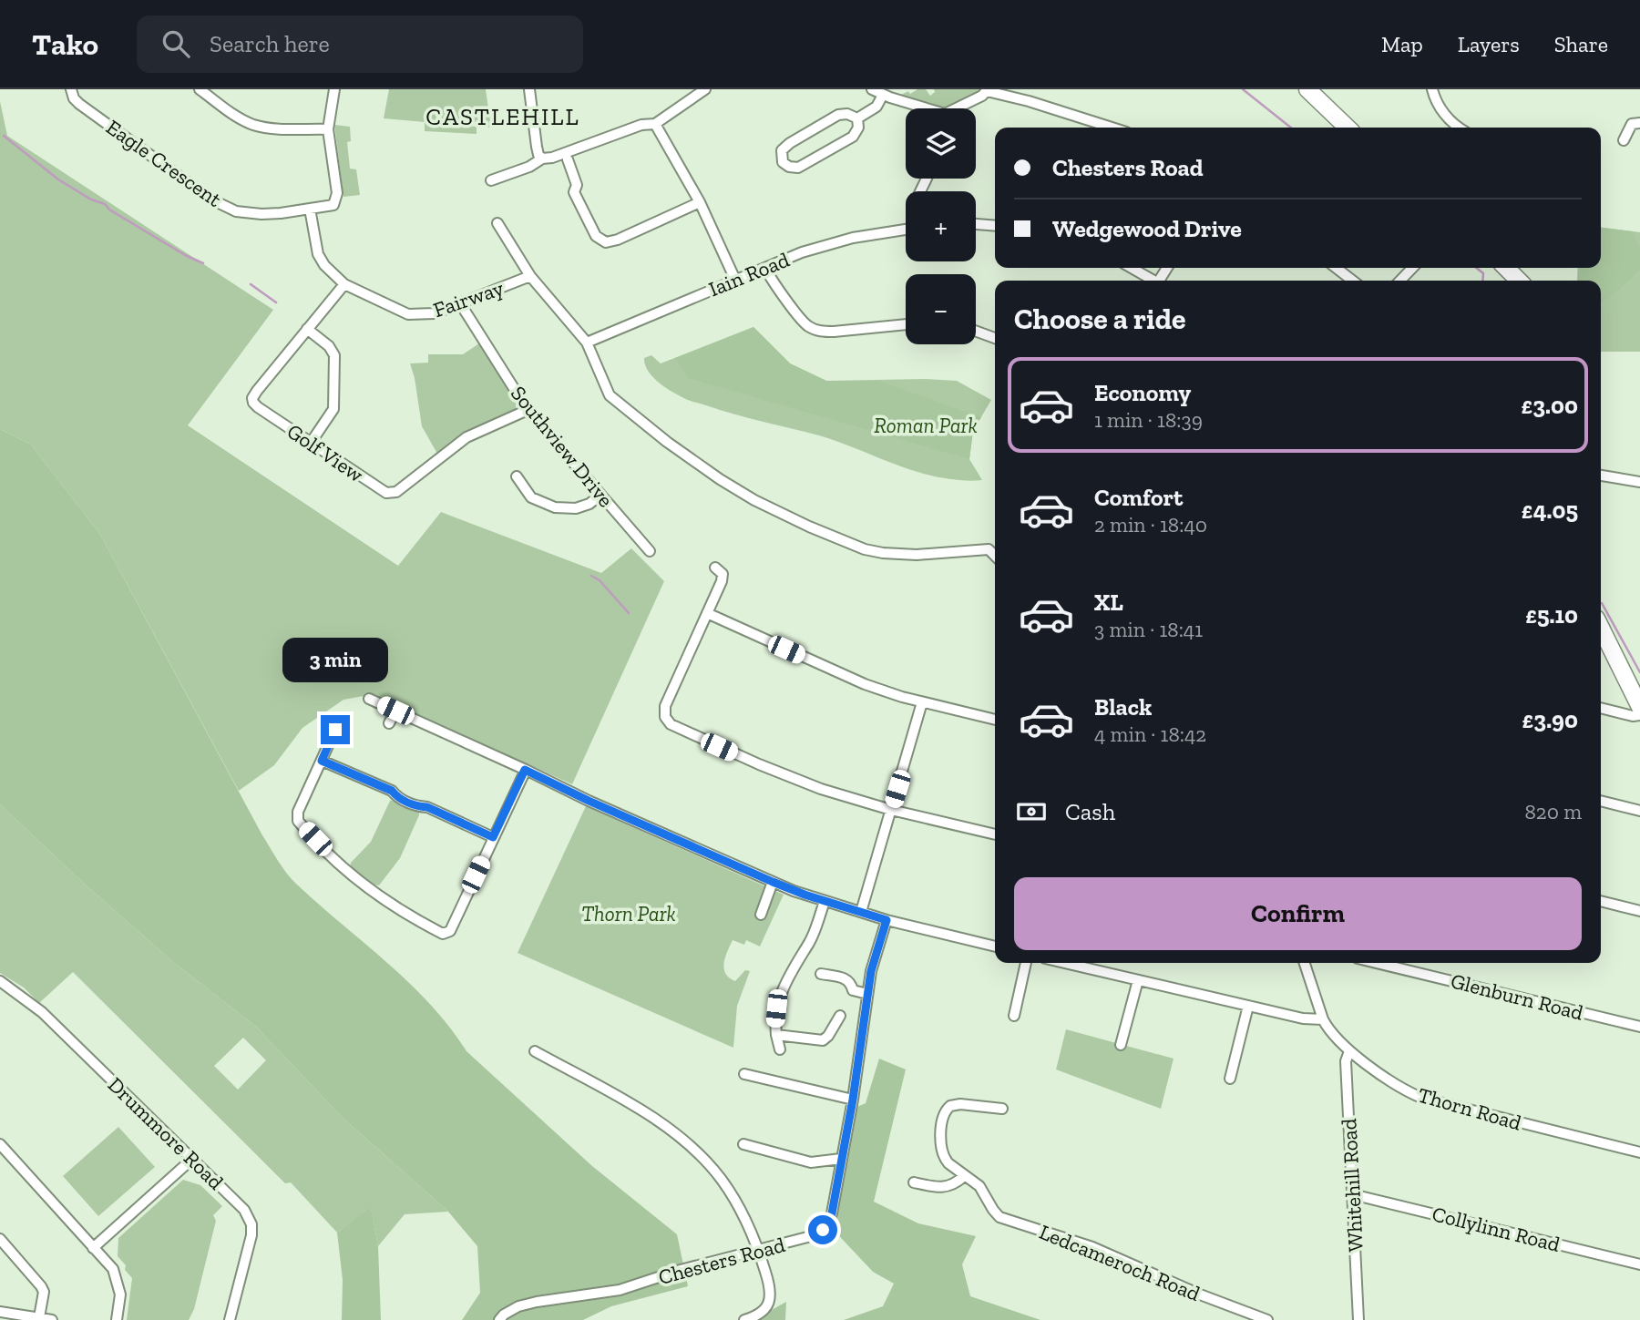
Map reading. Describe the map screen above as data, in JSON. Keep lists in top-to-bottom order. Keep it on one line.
{"streets":{"street":["Eagle Crescent","Iain Road","Fairway","Southview Drive","Golf View","Glenburn Road","Thorn Road","Drummore Road","Whitehill Road","Collylinn Road","Chesters Road","Ledcameroch Road"]},"crossings":[["Eagle Crescent","Fairway"],["Fairway","Southview Drive"],["Fairway","Golf View"],["Southview Drive","Golf View"],["Thorn Road","Whitehill Road"],["Whitehill Road","Collylinn Road"]],"districts":["CASTLEHILL"],"parks":["Roman Park","Thorn Park"],"page":{"header":"Tako","search":"Search here","nav":["Map","Layers","Share"],"map_buttons":["+","−"],"banner":["Chesters Road","Wedgewood Drive"],"heading":"Choose a ride","list":[{"name":"Economy","note":"1 min · 18:39","value":"£3.00"},{"name":"Comfort","note":"2 min · 18:40","value":"£4.05"},{"name":"XL","note":"3 min · 18:41","value":"£5.10"},{"name":"Black","note":"4 min · 18:42","value":"£3.90"}],"bubble":"3 min","pay":["Cash","820 m"],"buttons":"Confirm"}}
